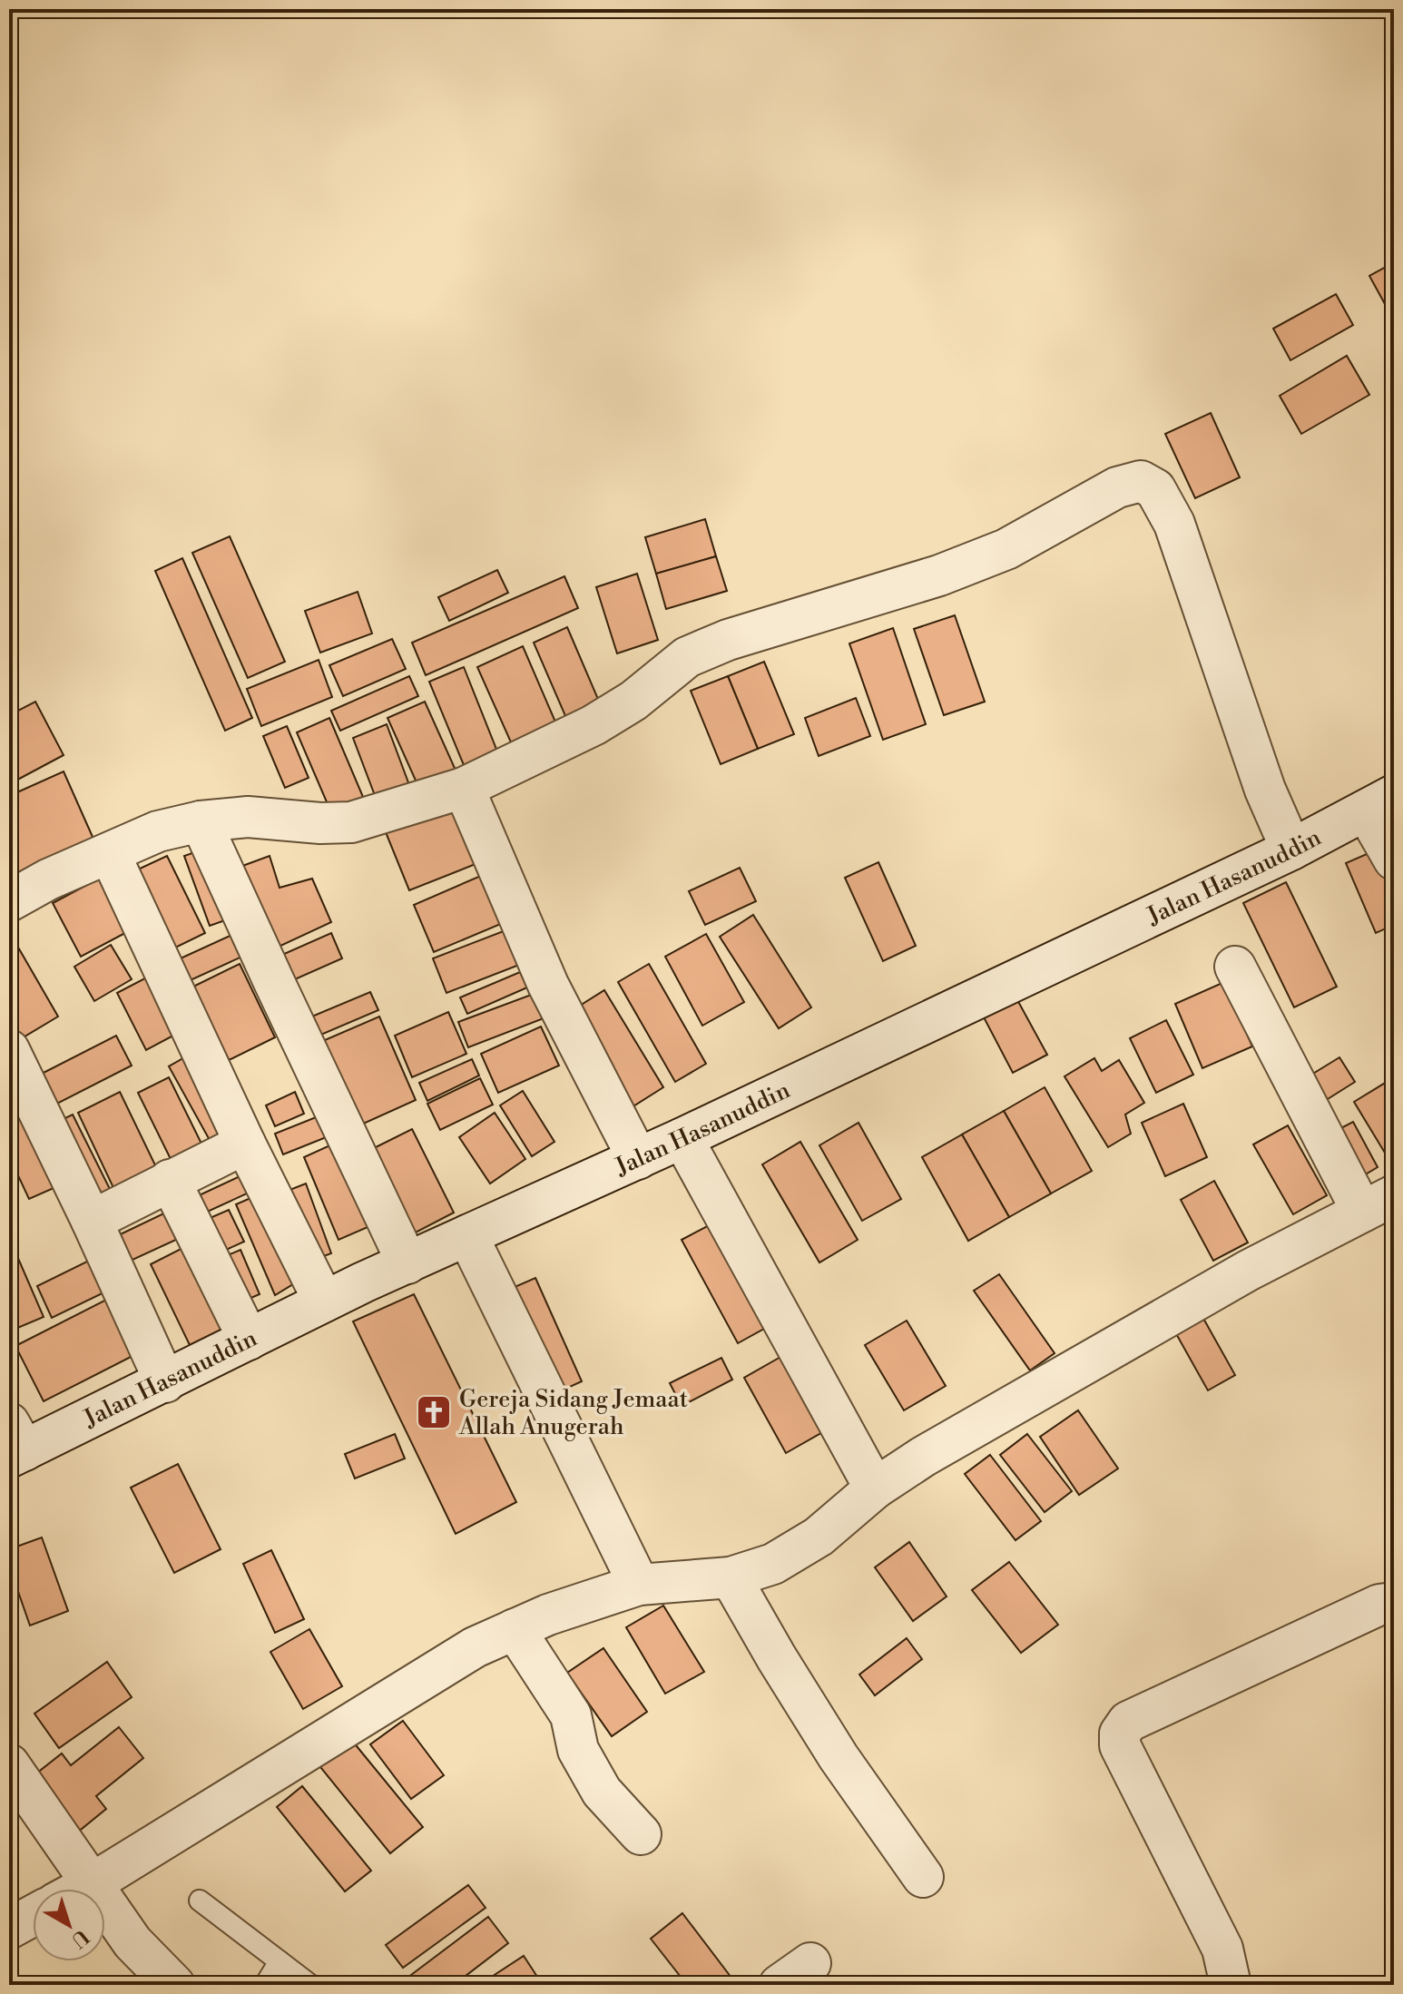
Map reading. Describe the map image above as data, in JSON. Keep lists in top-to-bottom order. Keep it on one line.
{"streets":{"street":["Jalan Hasanuddin"]},"places":{"church":["Gereja Sidang Jemaat Allah Anugerah"]},"north":"bottom right"}
